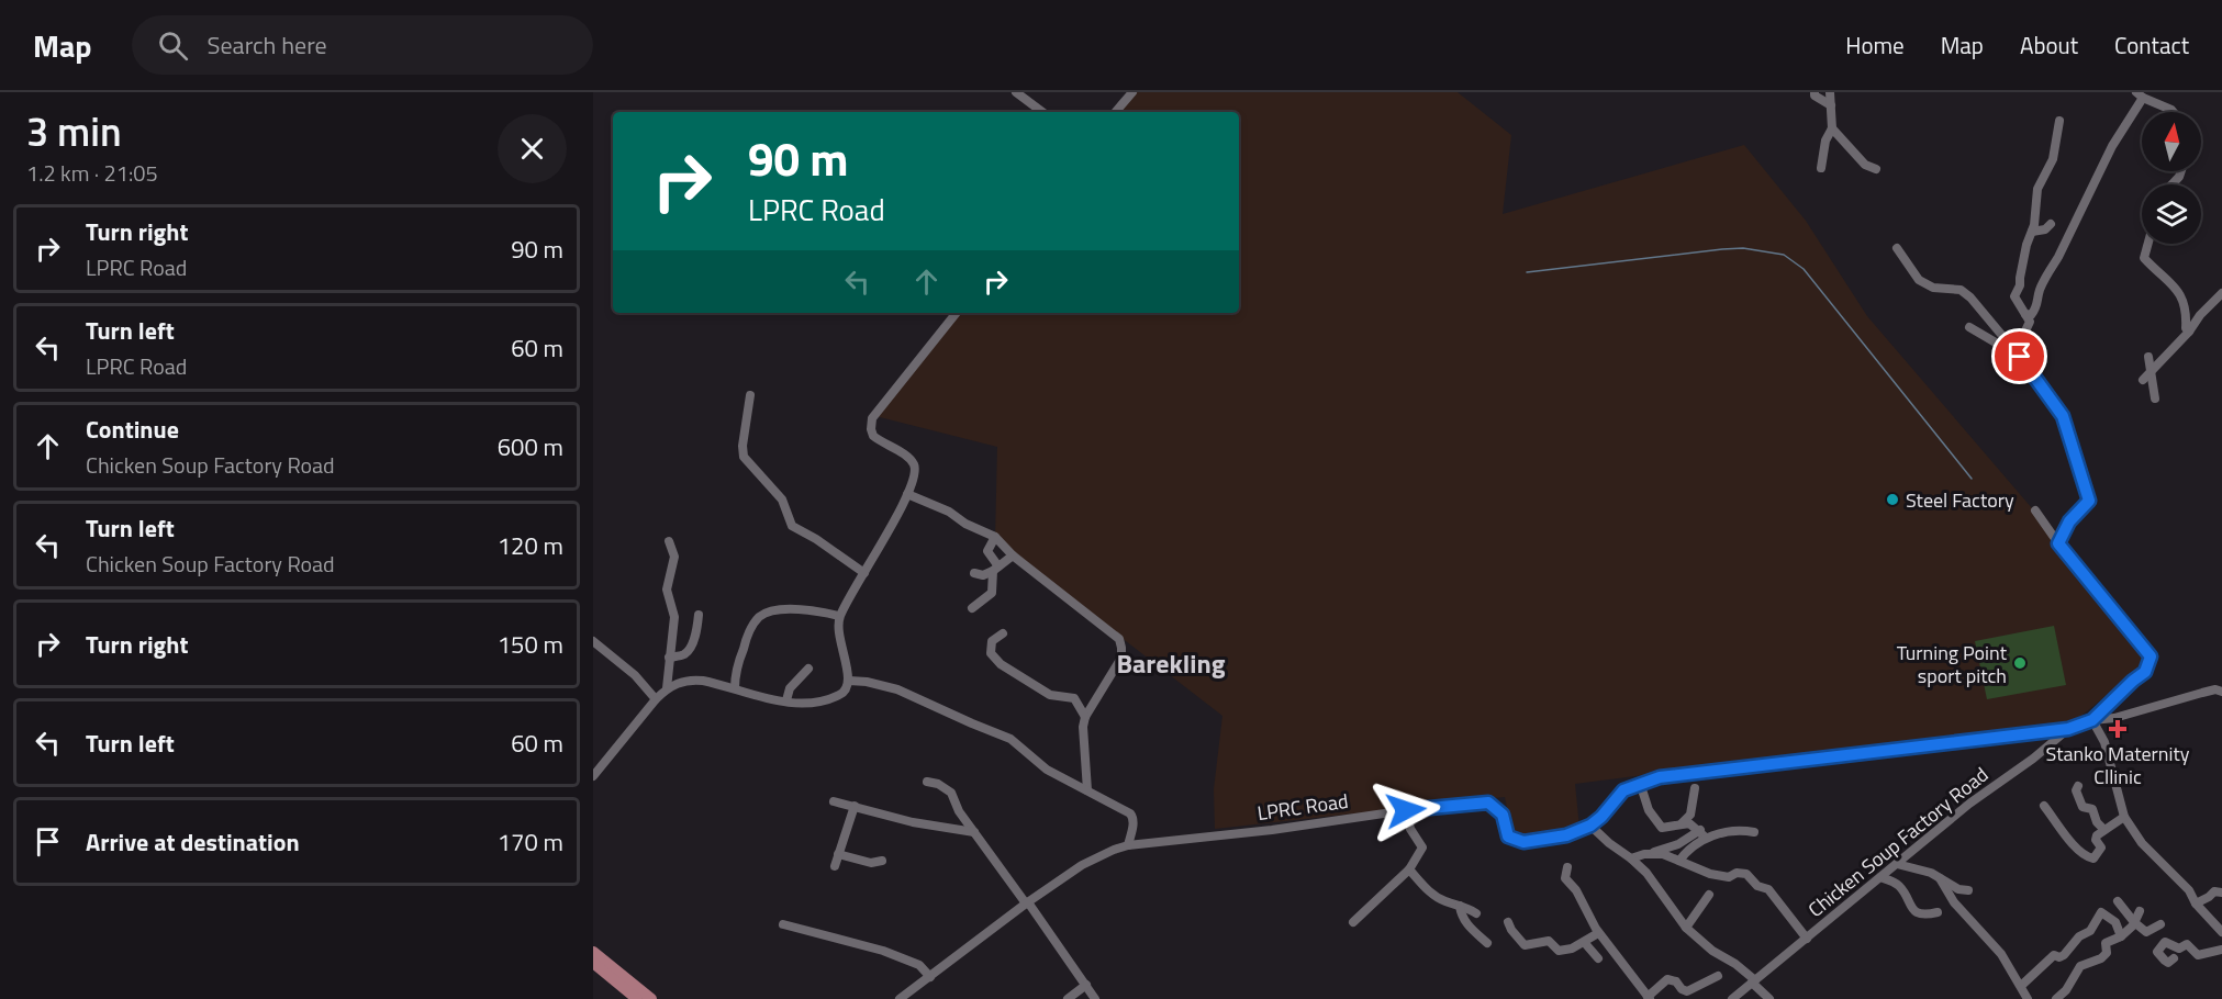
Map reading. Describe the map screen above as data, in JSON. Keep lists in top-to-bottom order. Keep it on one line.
{"streets":{"street":["LPRC Road","Chicken Soup Factory Road"]},"crossings":[["LPRC Road","Chicken Soup Factory Road"]],"districts":["Barekling"],"places":{"other":["Steel Factory","Turning Point sport pitch"],"health":["Stanko Maternity Cllinic"]},"north":"top","page":{"header":"Map","search":"Search here","nav":["Home","Map","About","Contact"],"heading":["3 min","1.2 km · 21:05"],"turn":["90 m","LPRC Road"],"list":[{"name":"Turn right","note":"LPRC Road","value":"90 m"},{"name":"Turn left","note":"LPRC Road","value":"60 m"},{"name":"Continue","note":"Chicken Soup Factory Road","value":"600 m"},{"name":"Turn left","note":"Chicken Soup Factory Road","value":"120 m"},{"name":"Turn right","value":"150 m"},{"name":"Turn left","value":"60 m"},{"name":"Arrive at destination","value":"170 m"}]}}
